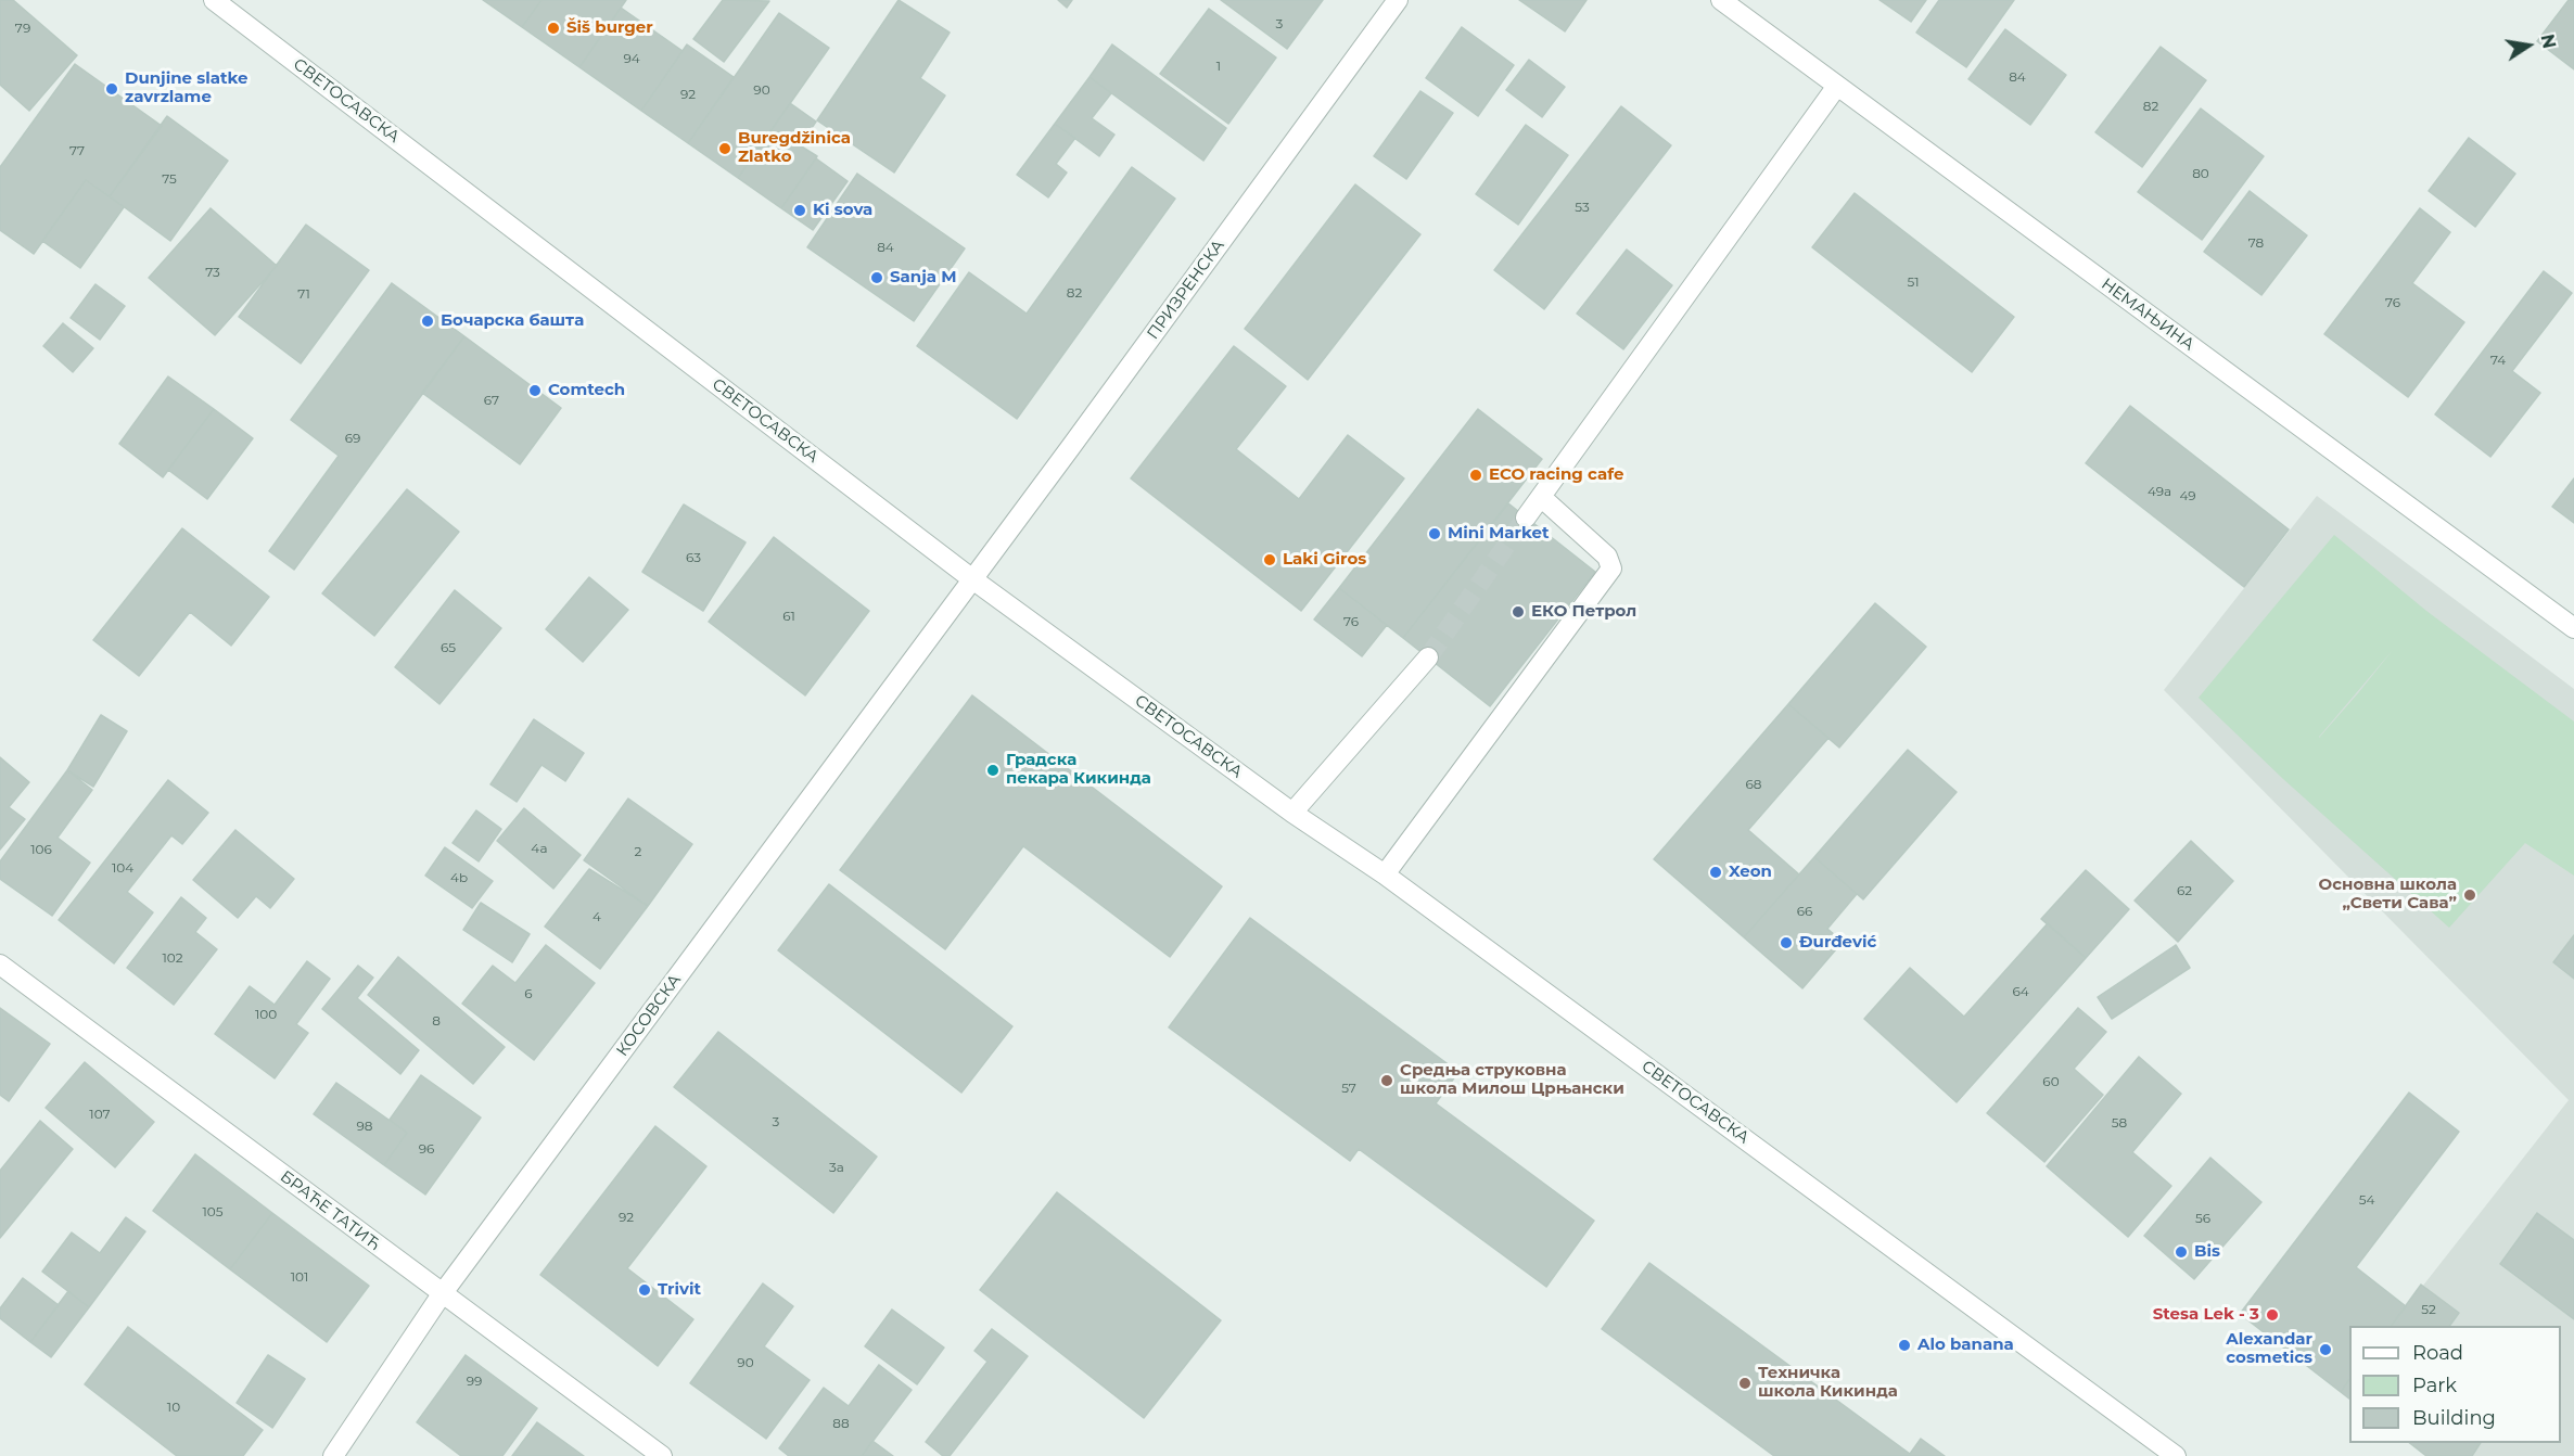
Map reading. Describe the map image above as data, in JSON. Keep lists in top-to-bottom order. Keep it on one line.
{"streets":{"street":["СВЕТОСАВСКА","ПРИЗРЕНСКА","НЕМАЊИНА","КОСОВСКА","БРАЋЕ ТАТИЋ"]},"crossings":[["СВЕТОСАВСКА","ПРИЗРЕНСКА"],["СВЕТОСАВСКА","КОСОВСКА"],["ПРИЗРЕНСКА","КОСОВСКА"],["КОСОВСКА","БРАЋЕ ТАТИЋ"]],"places":["Šiš burger","Dunjine slatke zavrzlame","Buregdžinica Zlatko","Ki sova","Sanja M","Бочарска башта","Comtech","ECO racing cafe","Mini Market","Laki Giros","ЕКО Петрол","Градска пекара Кикинда","Xeon","Основна школа „Свети Сава”","Đurđević","Средња струковна школа Милош Црњански","Bis","Trivit","Stesa Lek - 3","Alo banana","Alexandar cosmetics","Техничка школа Кикинда"],"house_numbers":["3","79","94","1","84","90","92","82","77","80","75","53","78","84","73","51","82","71","76","74","67","69","49a","49","63","61","76","65","68","4a","106","2","104","4b","62","66","4","102","64","6","100","8","60","57","107","3","58","98","96","3a","54","105","92","56","101","52","90","99","10","88"],"legend":["Road","Park","Building"],"north":"right"}
